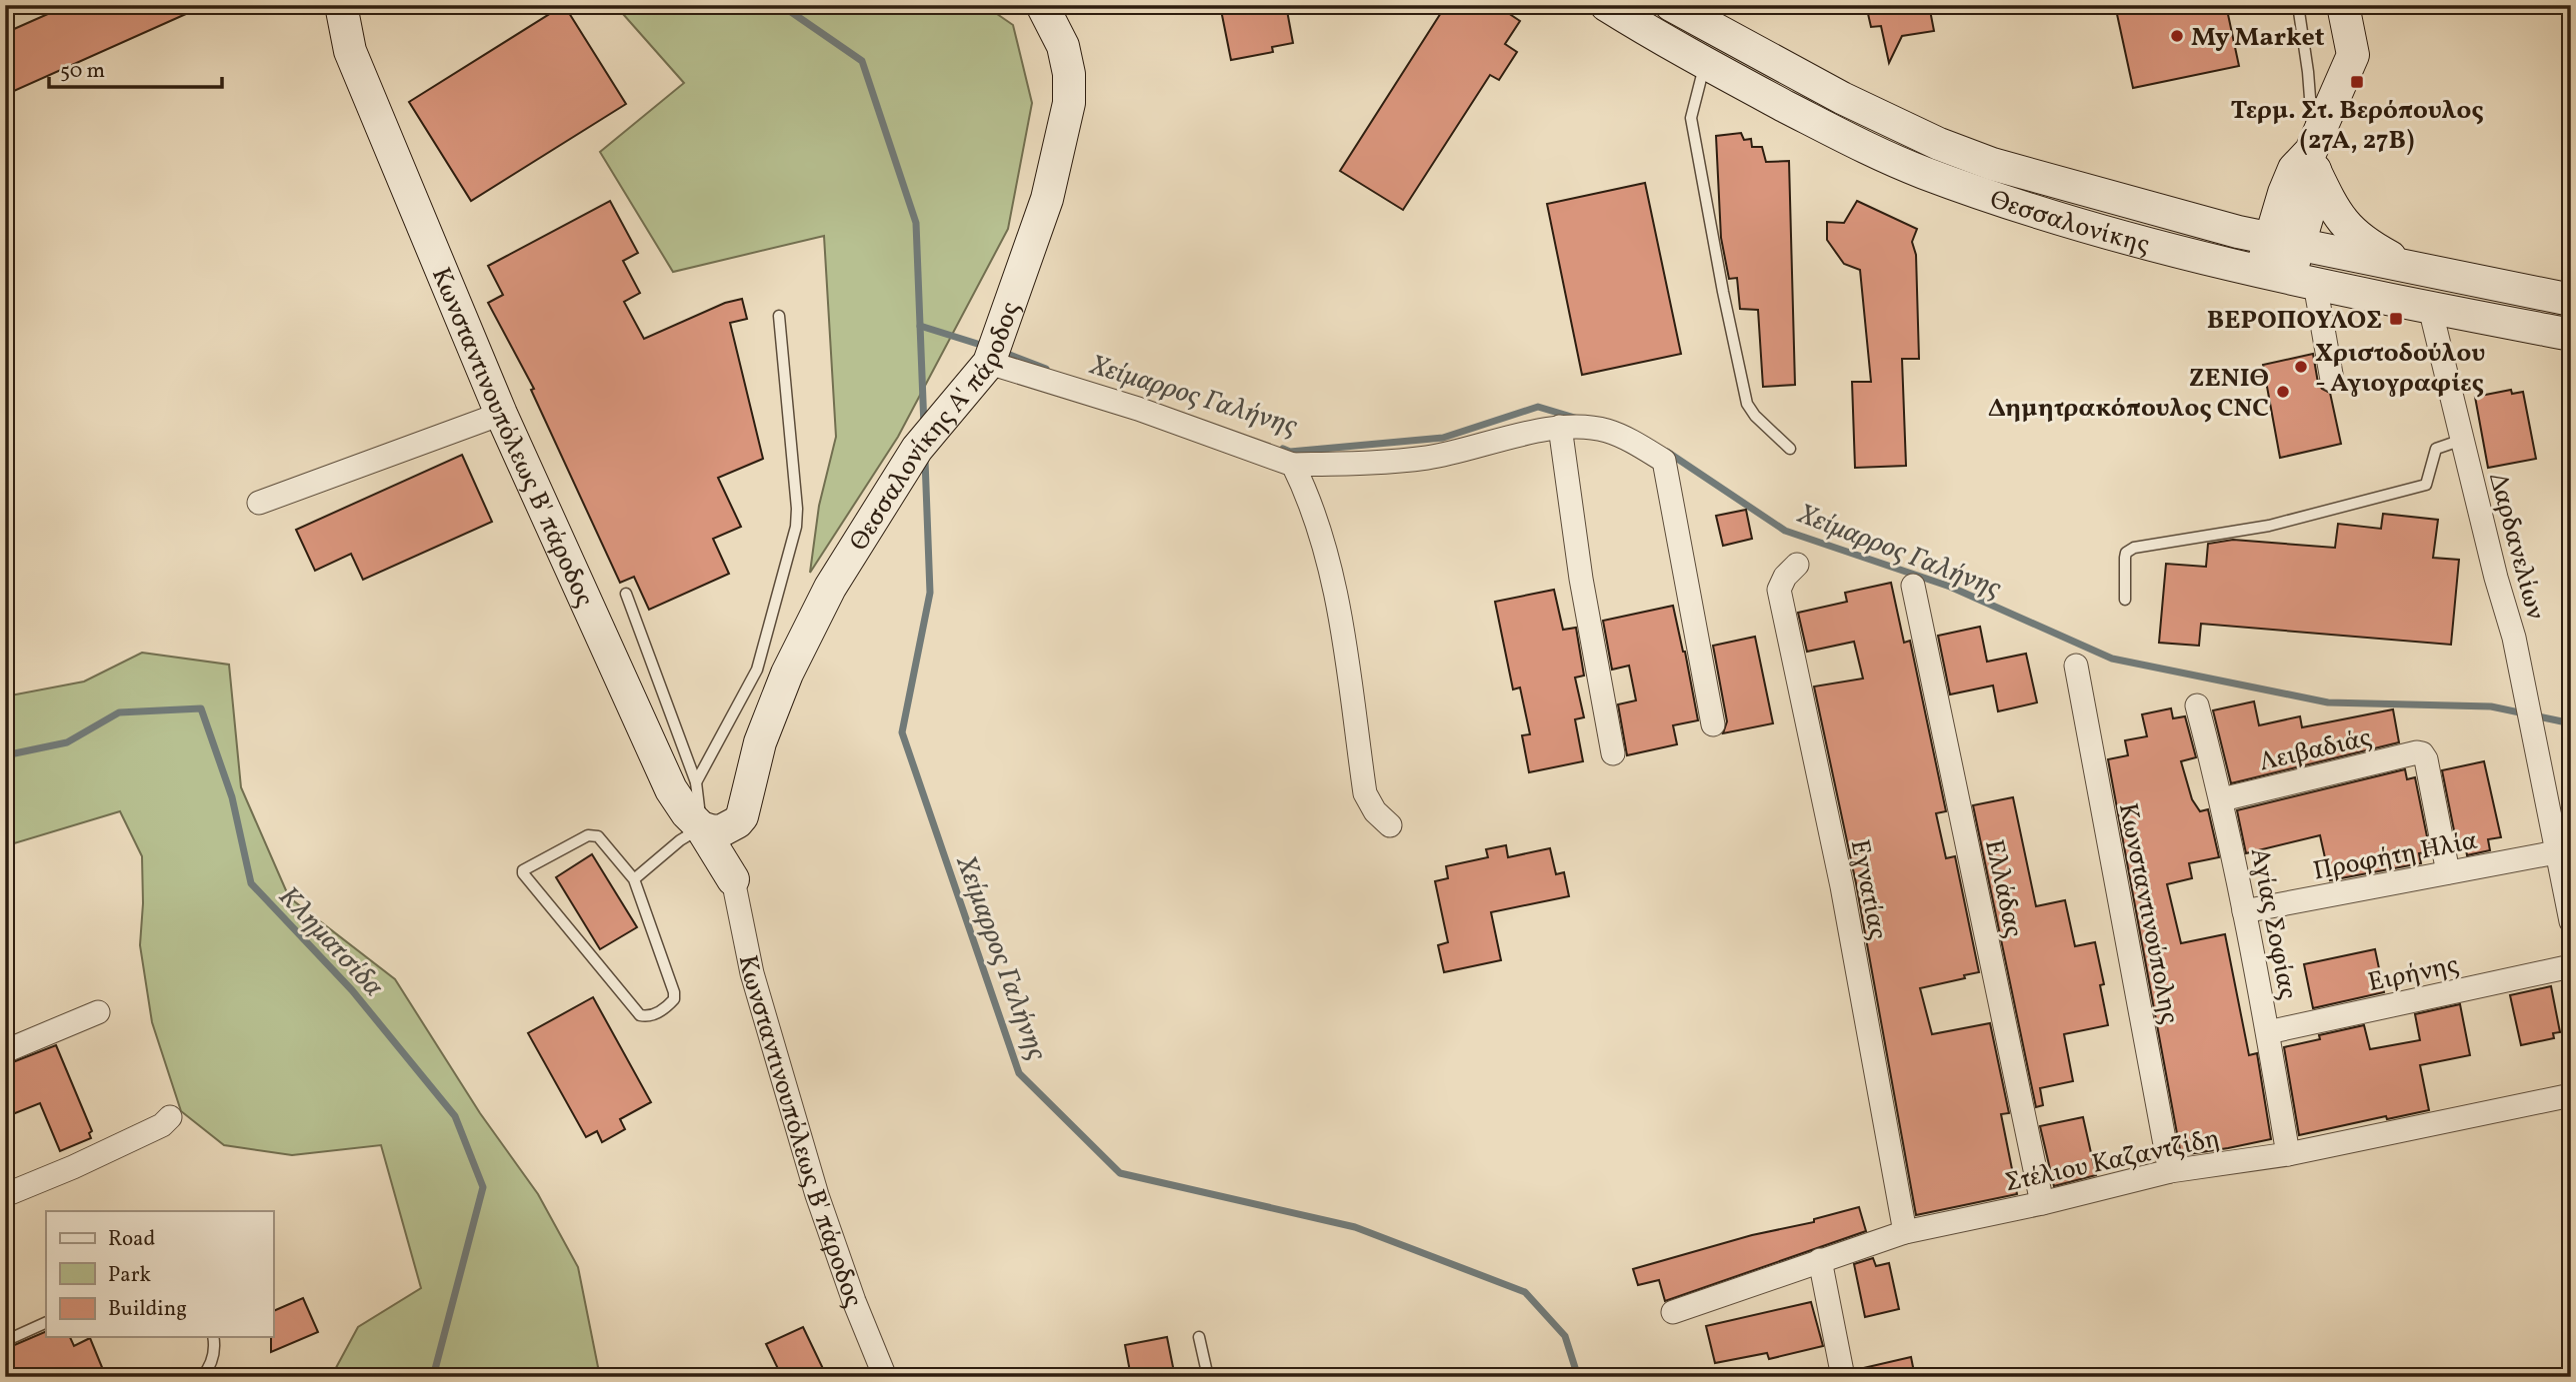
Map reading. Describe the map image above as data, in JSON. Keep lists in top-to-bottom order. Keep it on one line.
{"streets":{"street":["Θεσσαλονίκης","Θεσσαλονίκης Α' πάροδος","Κωνσταντινουπόλεως Β' πάροδος","Δαρδανελίων","Λειβαδιάς","Προφήτη Ηλία","Ελλάδας","Εγνατίας","Κωνσταντινούπολης","Αγίας Σοφίας","Ειρήνης","Στέλιου Καζαντζίδη"]},"crossings":[["Θεσσαλονίκης","Δαρδανελίων"],["Θεσσαλονίκης Α' πάροδος","Κωνσταντινουπόλεως Β' πάροδος"],["Δαρδανελίων","Προφήτη Ηλία"],["Λειβαδιάς","Προφήτη Ηλία"],["Λειβαδιάς","Αγίας Σοφίας"],["Προφήτη Ηλία","Αγίας Σοφίας"],["Ελλάδας","Στέλιου Καζαντζίδη"],["Εγνατίας","Στέλιου Καζαντζίδη"],["Κωνσταντινούπολης","Στέλιου Καζαντζίδη"],["Αγίας Σοφίας","Ειρήνης"],["Αγίας Σοφίας","Στέλιου Καζαντζίδη"]],"water":["Χείμαρρος Γαλήνης","Κληματσίδα"],"places":{"other":["My Market","Χριστοδούλου - Αγιογραφίες","ΖΕΝΙΘ Δημητρακόπουλος CNC"],"transit":["Τερμ. Στ. Βερόπουλος (27Α, 27Β)","ΒΕΡΟΠΟΥΛΟΣ"]},"legend":["Road","Park","Building"],"scale_bar":"50 m"}
